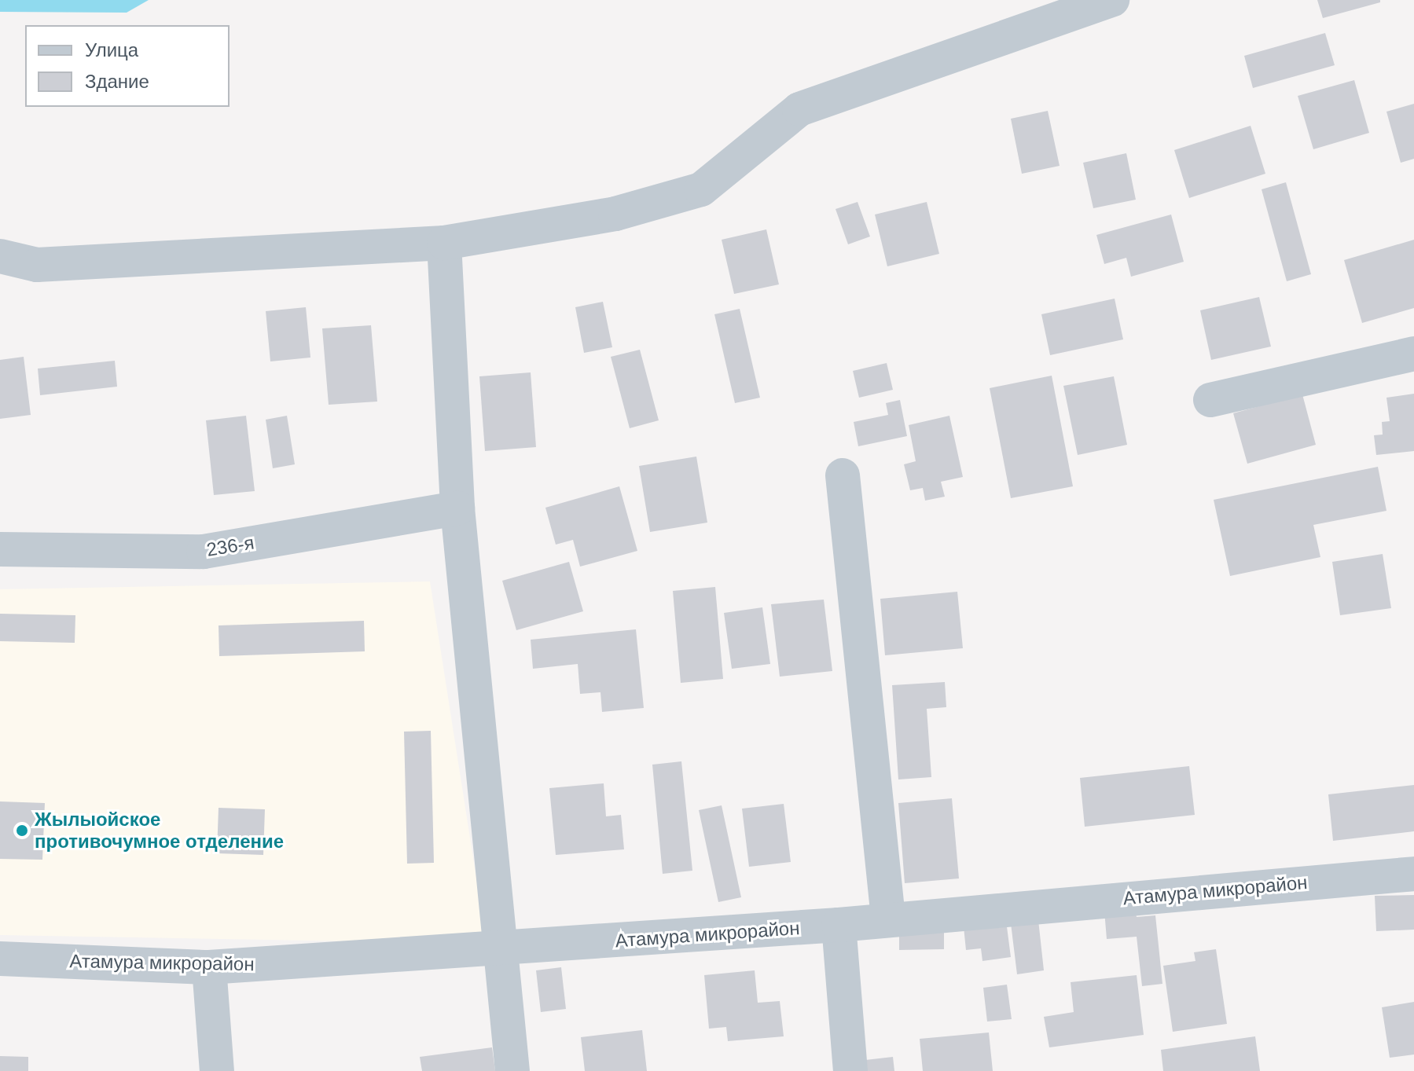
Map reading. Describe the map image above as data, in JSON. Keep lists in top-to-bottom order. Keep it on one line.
{"streets":{"street":["236-я","Атамура микрорайон"]},"places":["Жылыойское противочумное отделение"],"legend":["Улица","Здание"]}
